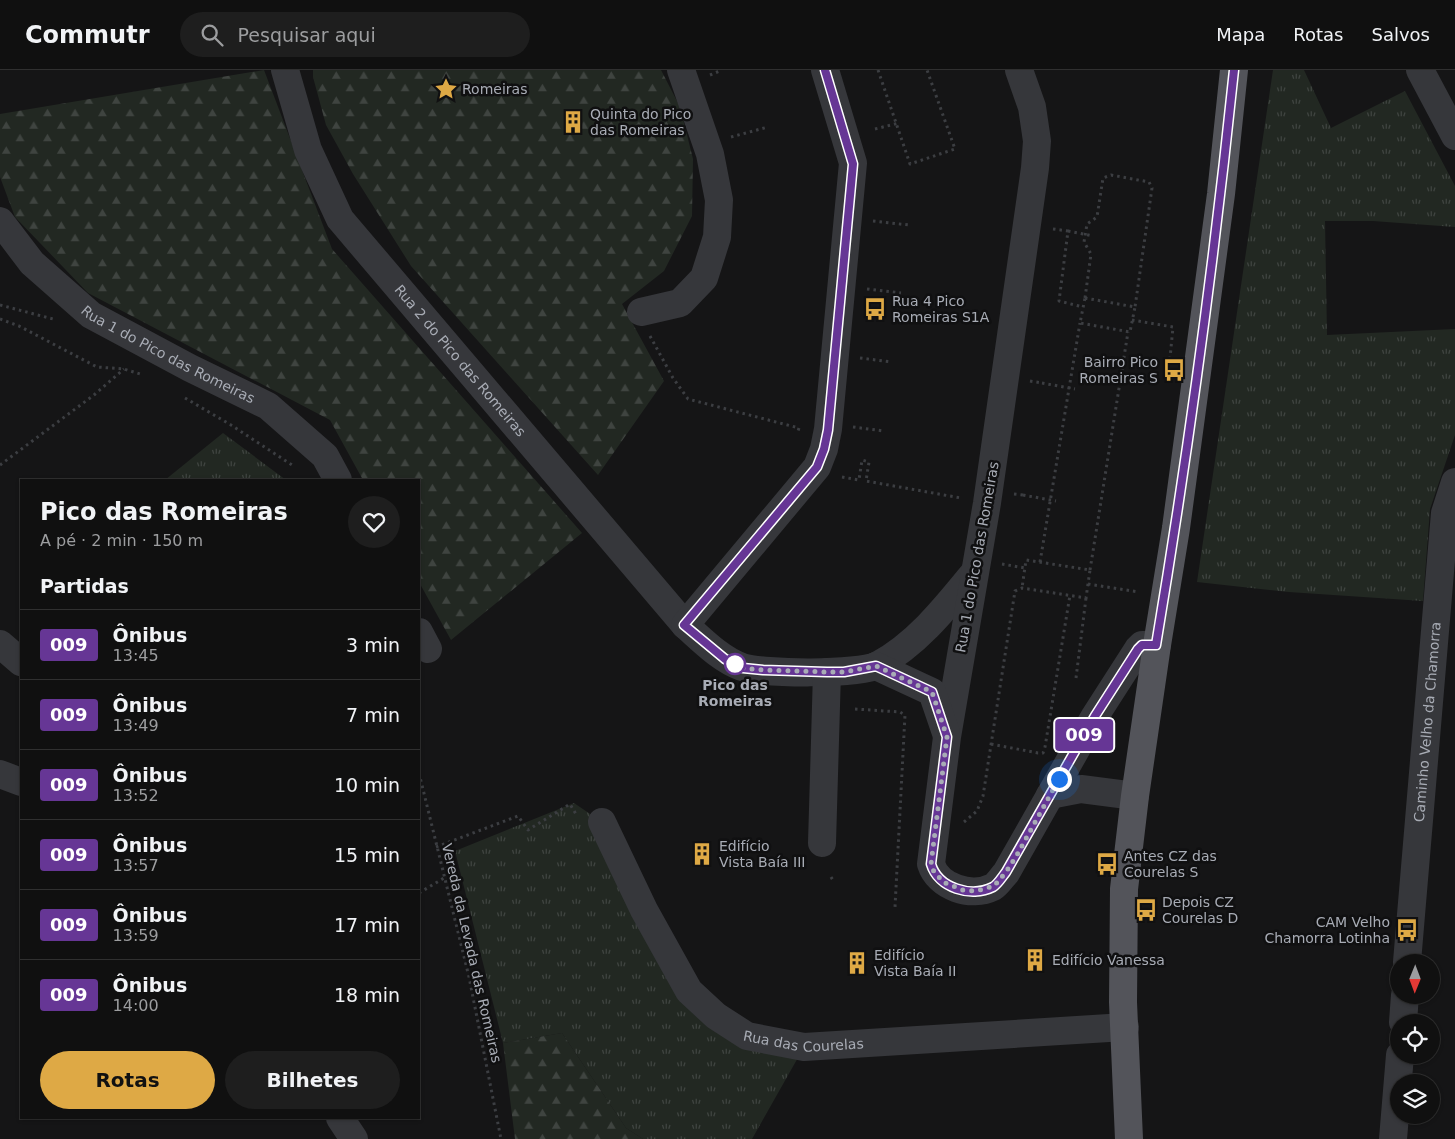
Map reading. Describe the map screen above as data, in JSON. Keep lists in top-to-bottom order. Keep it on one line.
{"streets":{"street":["Rua 1 do Pico das Romeiras","Rua 2 do Pico das Romeiras","Caminho Velho da Chamorra","Rua das Courelas"],"path":["Vereda da Levada das Romeiras"]},"places":{"place":["Romeiras"],"building":["Quinta do Pico das Romeiras","Edifício Vista Baía III","Edifício Vanessa","Edifício Vista Baía II"],"bus stop":["Rua 4 Pico Romeiras S1A","Bairro Pico Romeiras S","Antes CZ das Courelas S","Depois CZ Courelas D","CAM Velho Chamorra Lotinha"],"other":["Pico das Romeiras"]},"lines":["bus line 009"],"north":"bottom","page":{"header":"Commutr","search":"Pesquisar aqui","nav":["Mapa","Rotas","Salvos"],"on_map":"009","heading":[["Pico das Romeiras","A pé · 2 min · 150 m"],"Partidas"],"list":[{"mark":"009","name":"Ônibus","note":"13:45","value":"3 min"},{"mark":"009","name":"Ônibus","note":"13:49","value":"7 min"},{"mark":"009","name":"Ônibus","note":"13:52","value":"10 min"},{"mark":"009","name":"Ônibus","note":"13:57","value":"15 min"},{"mark":"009","name":"Ônibus","note":"13:59","value":"17 min"},{"mark":"009","name":"Ônibus","note":"14:00","value":"18 min"}],"buttons":["Rotas","Bilhetes"]}}
